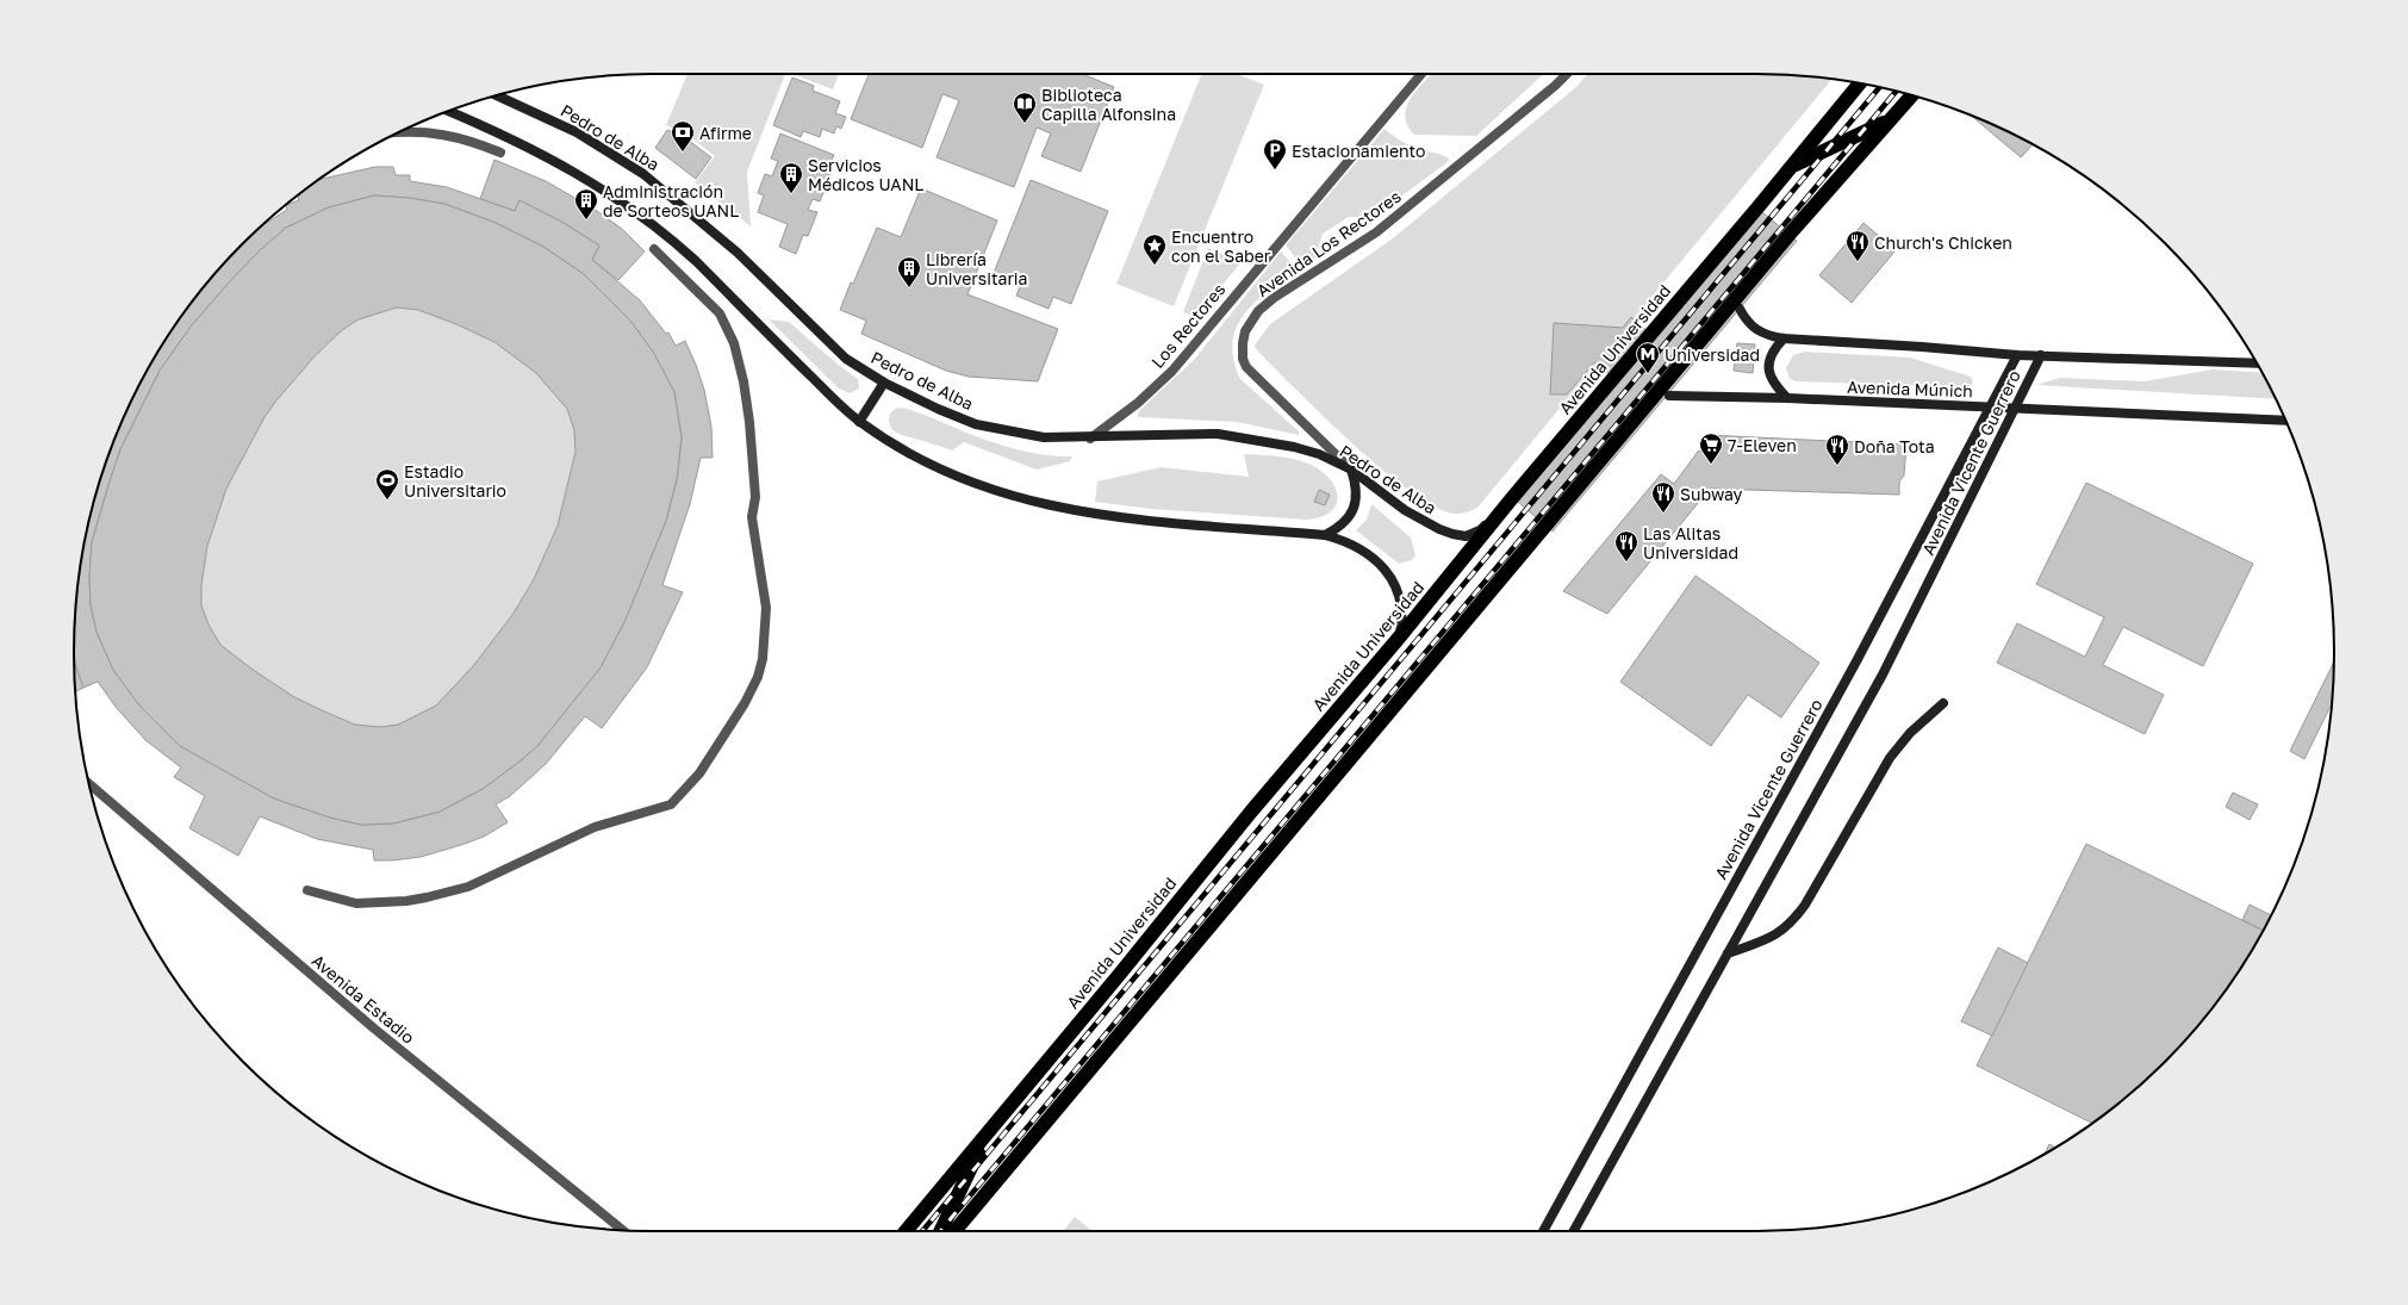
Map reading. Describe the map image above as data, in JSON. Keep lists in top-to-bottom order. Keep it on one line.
{"streets":{"highway":["Avenida Universidad"],"main road":["Pedro de Alba","Avenida Múnich","Avenida Vicente Guerrero"],"street":["Avenida Los Rectores","Los Rectores","Avenida Estadio"]},"crossings":[["Pedro de Alba","Avenida Los Rectores"],["Pedro de Alba","Los Rectores"],["Pedro de Alba","Avenida Universidad"],["Avenida Múnich","Avenida Vicente Guerrero"]],"places":{"library":["Biblioteca Capilla Alfonsina"],"bank":["Afirme"],"parking":["Estacionamiento"],"building":["Servicios Médicos UANL","Administración de Sorteos UANL","Librería Universitaria"],"restaurant":["Church's Chicken","Doña Tota","Subway","Las Alitas Universidad"],"place":["Encuentro con el Saber"],"metro station":["Universidad"],"supermarket":["7-Eleven"],"sports":["Estadio Universitario"]}}
